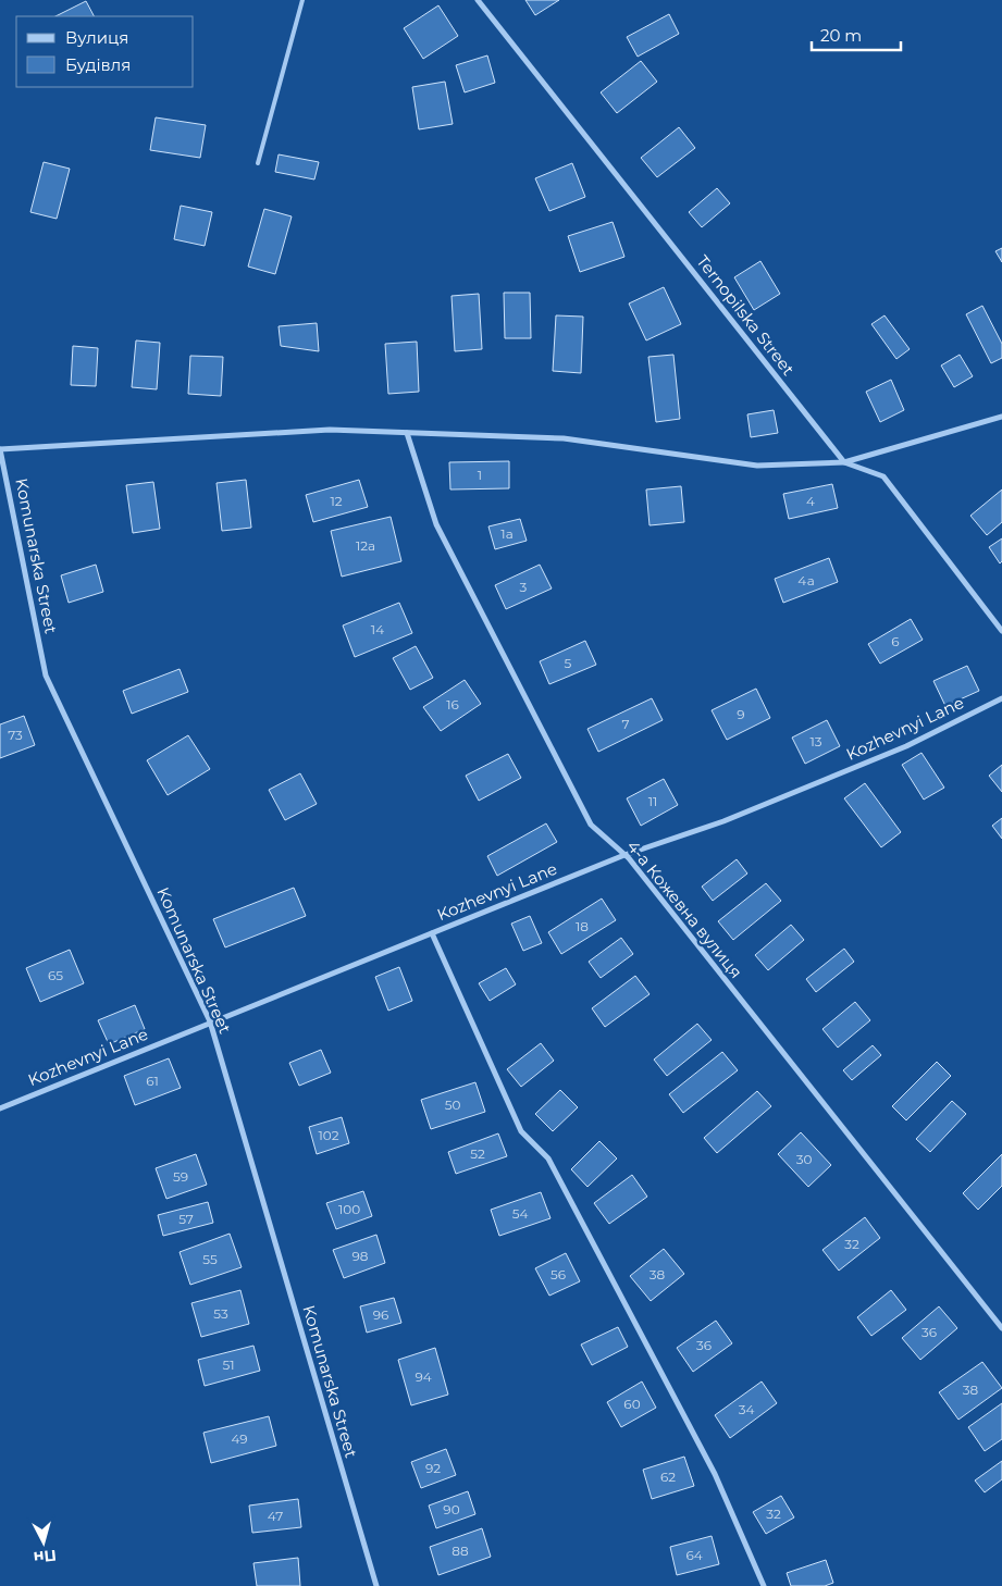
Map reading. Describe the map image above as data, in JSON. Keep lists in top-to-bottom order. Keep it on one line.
{"streets":{"street":["Ternopilska Street","Komunarska Street","Kozhevnyi Lane","4-а Кожевна вулиця"]},"crossings":[["Komunarska Street","Kozhevnyi Lane"],["Kozhevnyi Lane","4-а Кожевна вулиця"]],"house_numbers":["1","12","4","1а","12а","4а","3","14","6","5","16","9","7","73","13","11","18","65","61","50","102","52","30","59","100","54","57","32","98","55","56","38","53","96","36","36","51","94","38","60","34","49","92","62","90","32","47","88","64"],"legend":["Вулиця","Будівля"],"scale_bar":"20 m","north":"bottom"}
